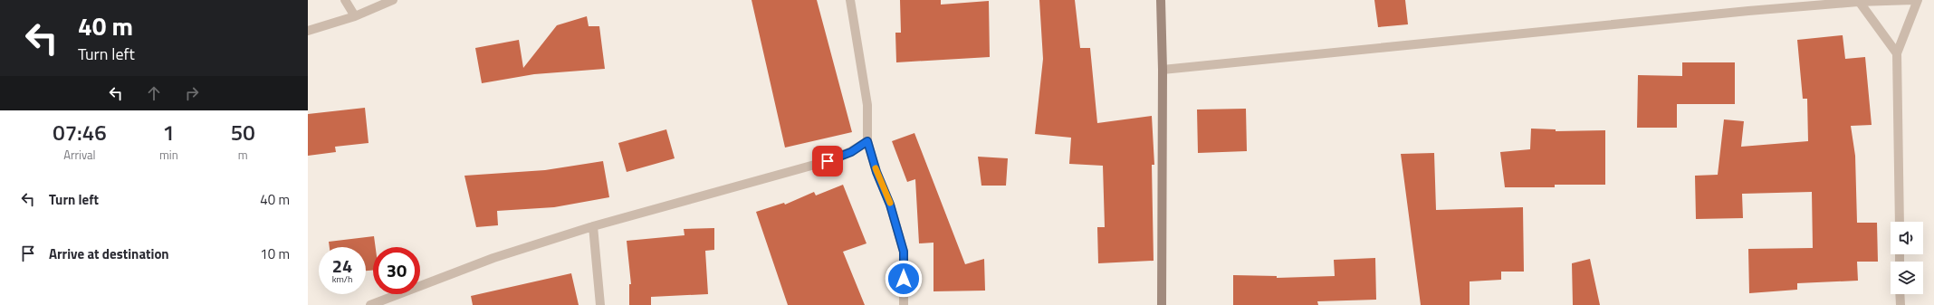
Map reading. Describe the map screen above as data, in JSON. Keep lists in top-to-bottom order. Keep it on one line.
{"page":{"turn":["40 m","Turn left"],"eta":["07:46","Arrival","1","min","50","m"],"list":[{"name":"Turn left","value":"40 m"},{"name":"Arrive at destination","value":"10 m"}],"speed":"24 km/h","limit":"30"}}
